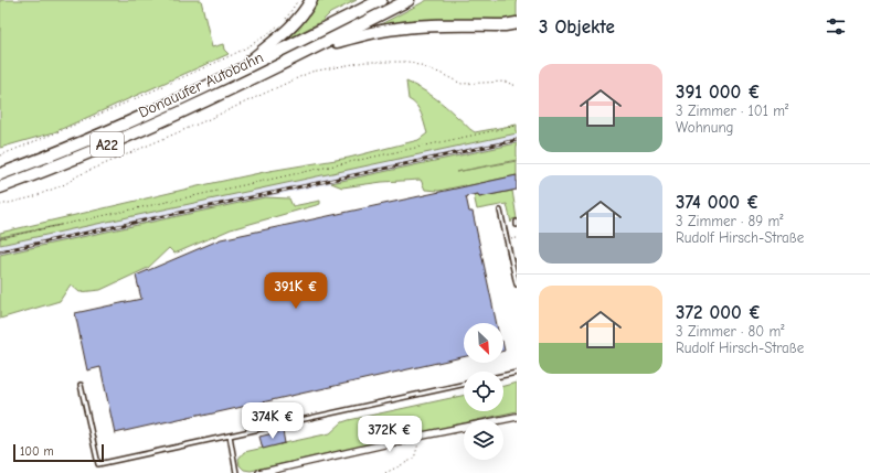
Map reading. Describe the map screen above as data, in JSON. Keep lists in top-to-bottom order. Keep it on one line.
{"streets":{"highway":["Donauufer Autobahn","A22"]},"scale_bar":"100 m","north":"bottom right","page":{"heading":"3 Objekte","list":[{"name":"391 000 €","note":"3 Zimmer · 101 m² · Wohnung"},{"name":"374 000 €","note":"3 Zimmer · 89 m² · Rudolf Hirsch-Straße"},{"name":"372 000 €","note":"3 Zimmer · 80 m² · Rudolf Hirsch-Straße"}],"price":["391K €","374K €","372K €"],"scale":"100 m"}}
